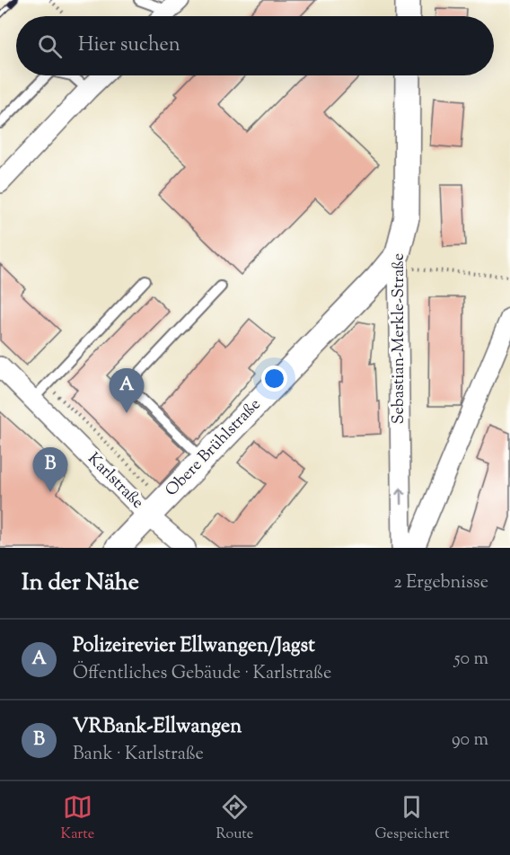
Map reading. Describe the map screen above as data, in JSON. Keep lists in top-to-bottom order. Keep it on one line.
{"streets":{"street":["Sebastian-Merkle-Straße","Obere Brühlstraße","Karlstraße"]},"crossings":[["Sebastian-Merkle-Straße","Obere Brühlstraße"],["Obere Brühlstraße","Karlstraße"]],"page":{"search":"Hier suchen","pins":["A","B"],"heading":["In der Nähe","2 Ergebnisse"],"list":[{"mark":"A","name":"Polizeirevier Ellwangen/Jagst","note":"Öffentliches Gebäude · Karlstraße","value":"50 m"},{"mark":"B","name":"VRBank-Ellwangen","note":"Bank · Karlstraße","value":"90 m"}],"nav":["Karte","Route","Gespeichert"]}}
